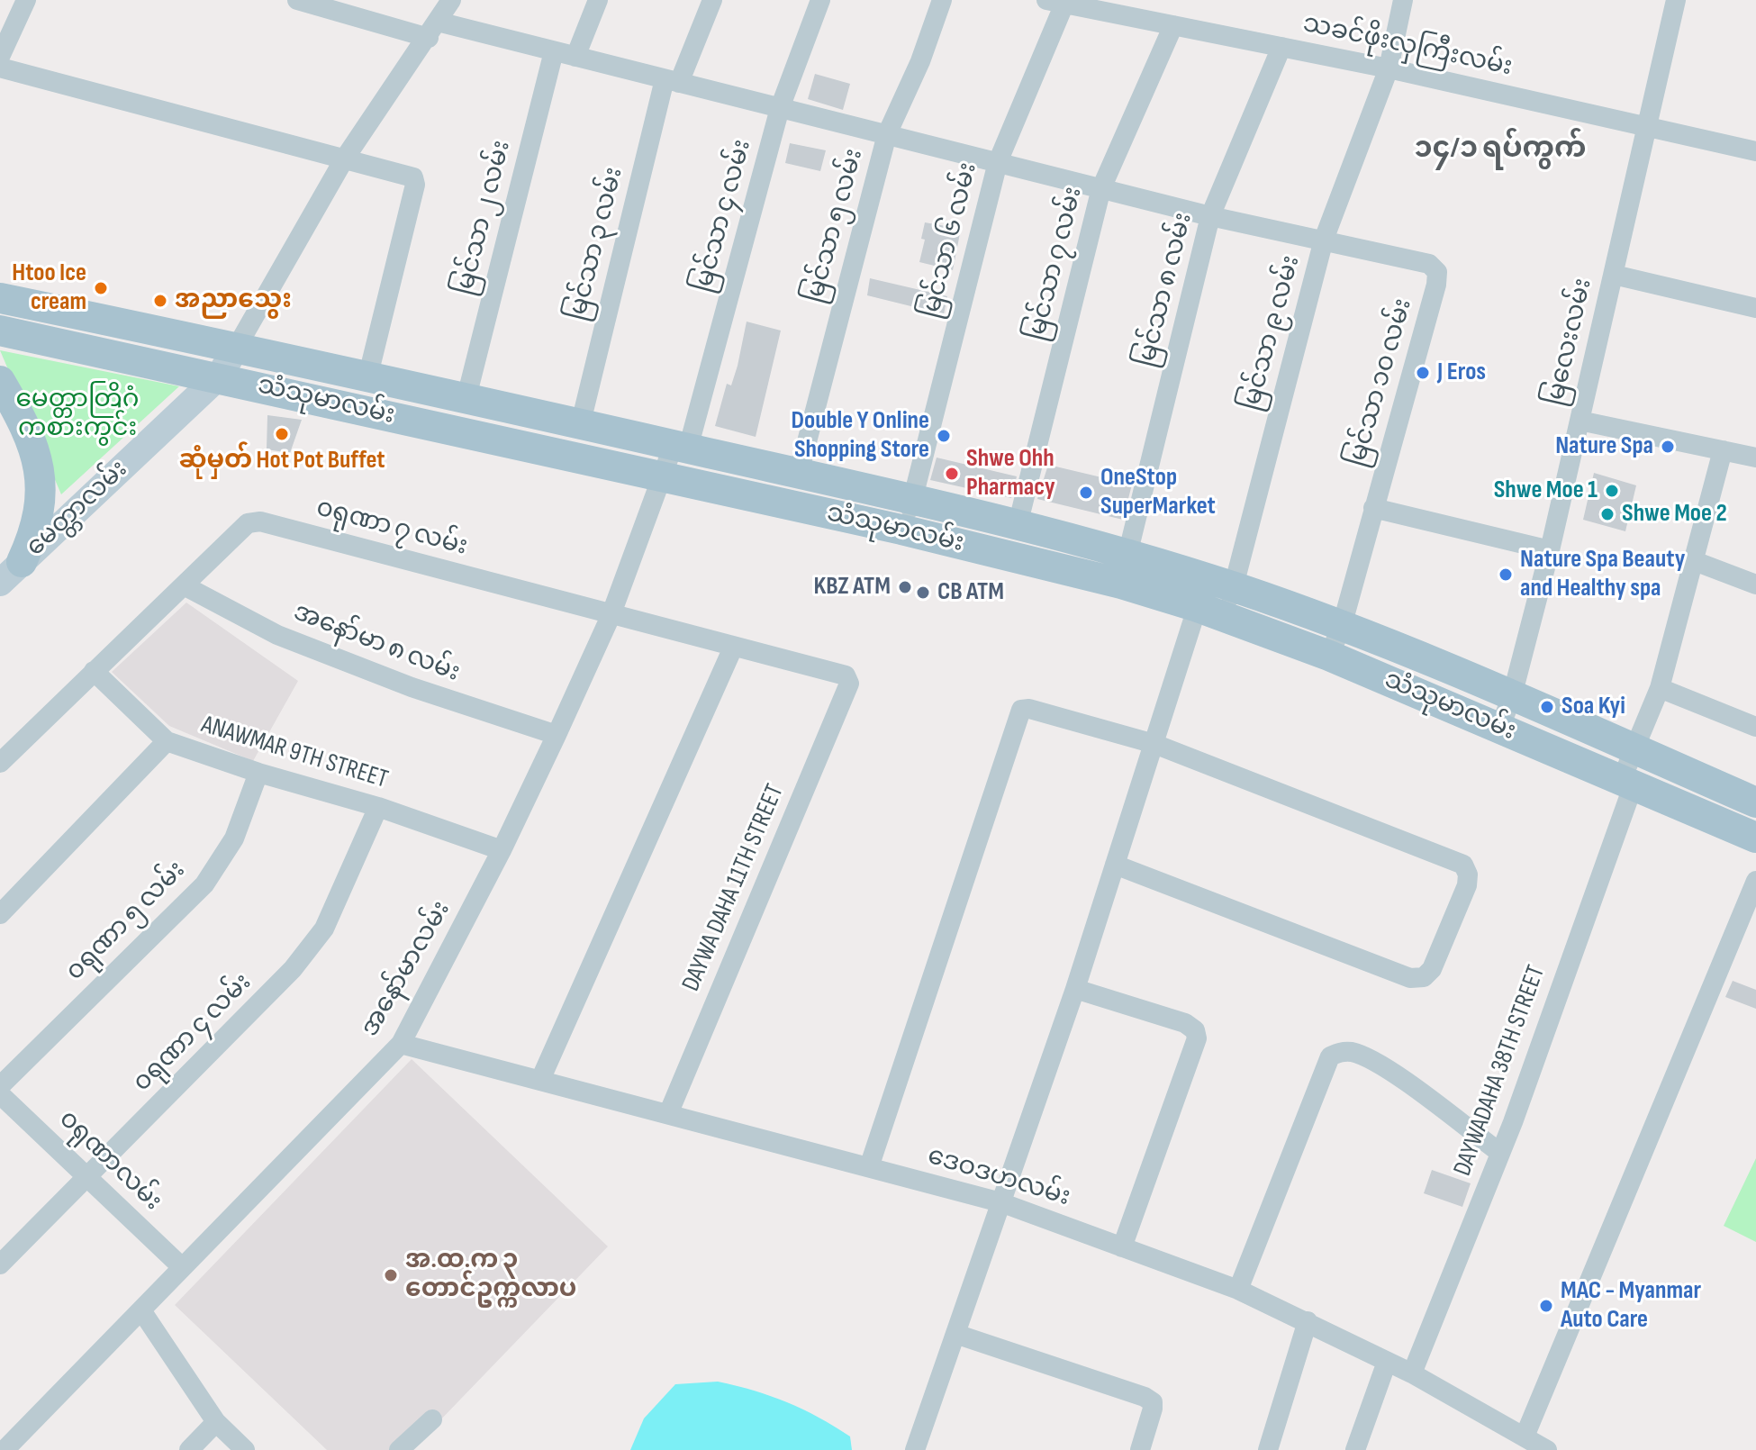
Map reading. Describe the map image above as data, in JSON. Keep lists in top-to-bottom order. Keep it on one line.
{"streets":{"main road":["သံသုမာလမ်း","မေတ္တာလမ်း"],"street":["သခင်ဖိုးလှကြီးလမ်း","မြင်သာ ၄ လမ်း","မြင်သာ ၂ လမ်း","မြင်သာ ၅ လမ်း","မြင်သာ ၆ လမ်း","မြင်သာ ၃ လမ်း","မြင်သာ ၇ လမ်း","မြင်သာ ၈ လမ်း","မြင်သာ ၉ လမ်း","မြလေးလမ်း","မြင်သာ ၁၀ လမ်း","၀ရုဏာ ၇ လမ်း","အနော်မာ ၈ လမ်း","ANAWMAR 9TH STREET","DAYWA DAHA 11TH STREET","၀ရုဏာ ၅ လမ်း","အနော်မာလမ်း","၀ရုဏာ ၄ လမ်း","DAYWADAHA 38TH STREET","၀ရုဏာလမ်း","ဒေဝဒဟလမ်း"]},"crossings":[["သခင်ဖိုးလှကြီးလမ်း","မြင်သာ ၆ လမ်း"],["သခင်ဖိုးလှကြီးလမ်း","မြင်သာ ၇ လမ်း"],["သခင်ဖိုးလှကြီးလမ်း","မြင်သာ ၈ လမ်း"],["သခင်ဖိုးလှကြီးလမ်း","မြင်သာ ၉ လမ်း"],["သခင်ဖိုးလှကြီးလမ်း","မြလေးလမ်း"],["မြင်သာ ၄ လမ်း","သံသုမာလမ်း"],["မြင်သာ ၄ လမ်း","အနော်မာလမ်း"],["မြင်သာ ၂ လမ်း","သံသုမာလမ်း"],["မြင်သာ ၅ လမ်း","သံသုမာလမ်း"],["မြင်သာ ၆ လမ်း","သံသုမာလမ်း"],["မြင်သာ ၃ လမ်း","သံသုမာလမ်း"],["မြင်သာ ၇ လမ်း","သံသုမာလမ်း"],["မြင်သာ ၈ လမ်း","သံသုမာလမ်း"],["မြင်သာ ၉ လမ်း","မြင်သာ ၁၀ လမ်း"],["မြင်သာ ၉ လမ်း","သံသုမာလမ်း"],["မြင်သာ ၉ လမ်း","ဒေဝဒဟလမ်း"],["မြလေးလမ်း","သံသုမာလမ်း"],["မြင်သာ ၁၀ လမ်း","သံသုမာလမ်း"],["သံသုမာလမ်း","မေတ္တာလမ်း"],["သံသုမာလမ်း","အနော်မာလမ်း"],["သံသုမာလမ်း","DAYWADAHA 38TH STREET"],["၀ရုဏာ ၇ လမ်း","အနော်မာ ၈ လမ်း"],["၀ရုဏာ ၇ လမ်း","ANAWMAR 9TH STREET"],["၀ရုဏာ ၇ လမ်း","DAYWA DAHA 11TH STREET"],["၀ရုဏာ ၇ လမ်း","အနော်မာလမ်း"],["အနော်မာ ၈ လမ်း","အနော်မာလမ်း"],["ANAWMAR 9TH STREET","၀ရုဏာ ၅ လမ်း"],["ANAWMAR 9TH STREET","အနော်မာလမ်း"],["ANAWMAR 9TH STREET","၀ရုဏာ ၄ လမ်း"],["DAYWA DAHA 11TH STREET","ဒေဝဒဟလမ်း"],["အနော်မာလမ်း","၀ရုဏာလမ်း"],["အနော်မာလမ်း","ဒေဝဒဟလမ်း"],["၀ရုဏာ ၄ လမ်း","၀ရုဏာလမ်း"],["DAYWADAHA 38TH STREET","ဒေဝဒဟလမ်း"]],"districts":["၁၄/၁ ရပ်ကွက်"],"parks":["မေတ္တာတြိဂံ ကစားကွင်း"],"places":["Htoo Ice cream","အညာသွေး","J Eros","ဆုံမှတ် Hot Pot Buffet","Double Y Online Shopping Store","Nature Spa","Shwe Ohh Pharmacy","Shwe Moe 1","OneStop SuperMarket","Shwe Moe 2","Nature Spa Beauty and Healthy spa","KBZ ATM","CB ATM","Soa Kyi","အ.ထ.က ၃ တောင်ဥက္ကလာပ","MAC - Myanmar Auto Care"]}
